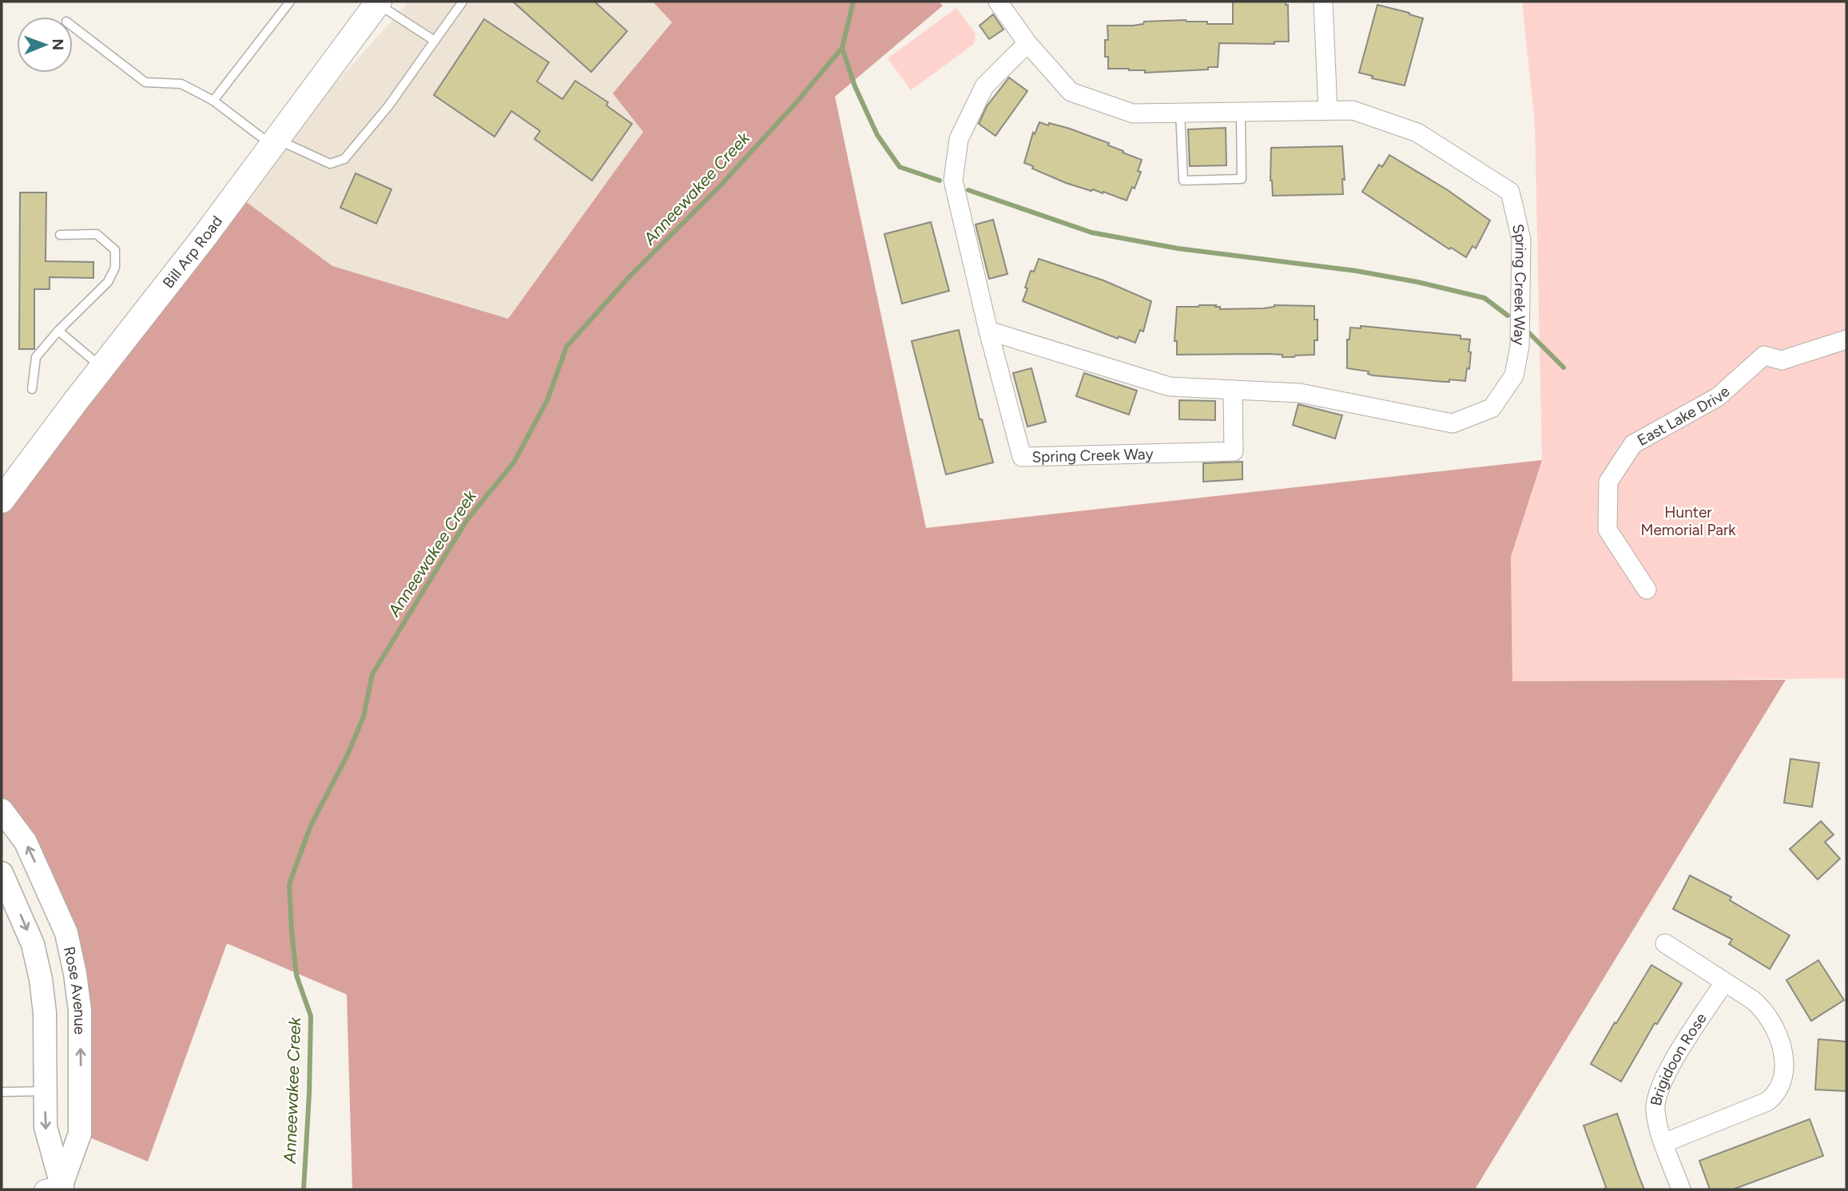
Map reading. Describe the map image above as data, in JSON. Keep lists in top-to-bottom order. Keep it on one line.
{"streets":{"main road":["Bill Arp Road"],"street":["Spring Creek Way","East Lake Drive","Rose Avenue","Brigidoon Rose"]},"water":["Anneewakee Creek"],"parks":["Hunter Memorial Park"],"north":"right"}
